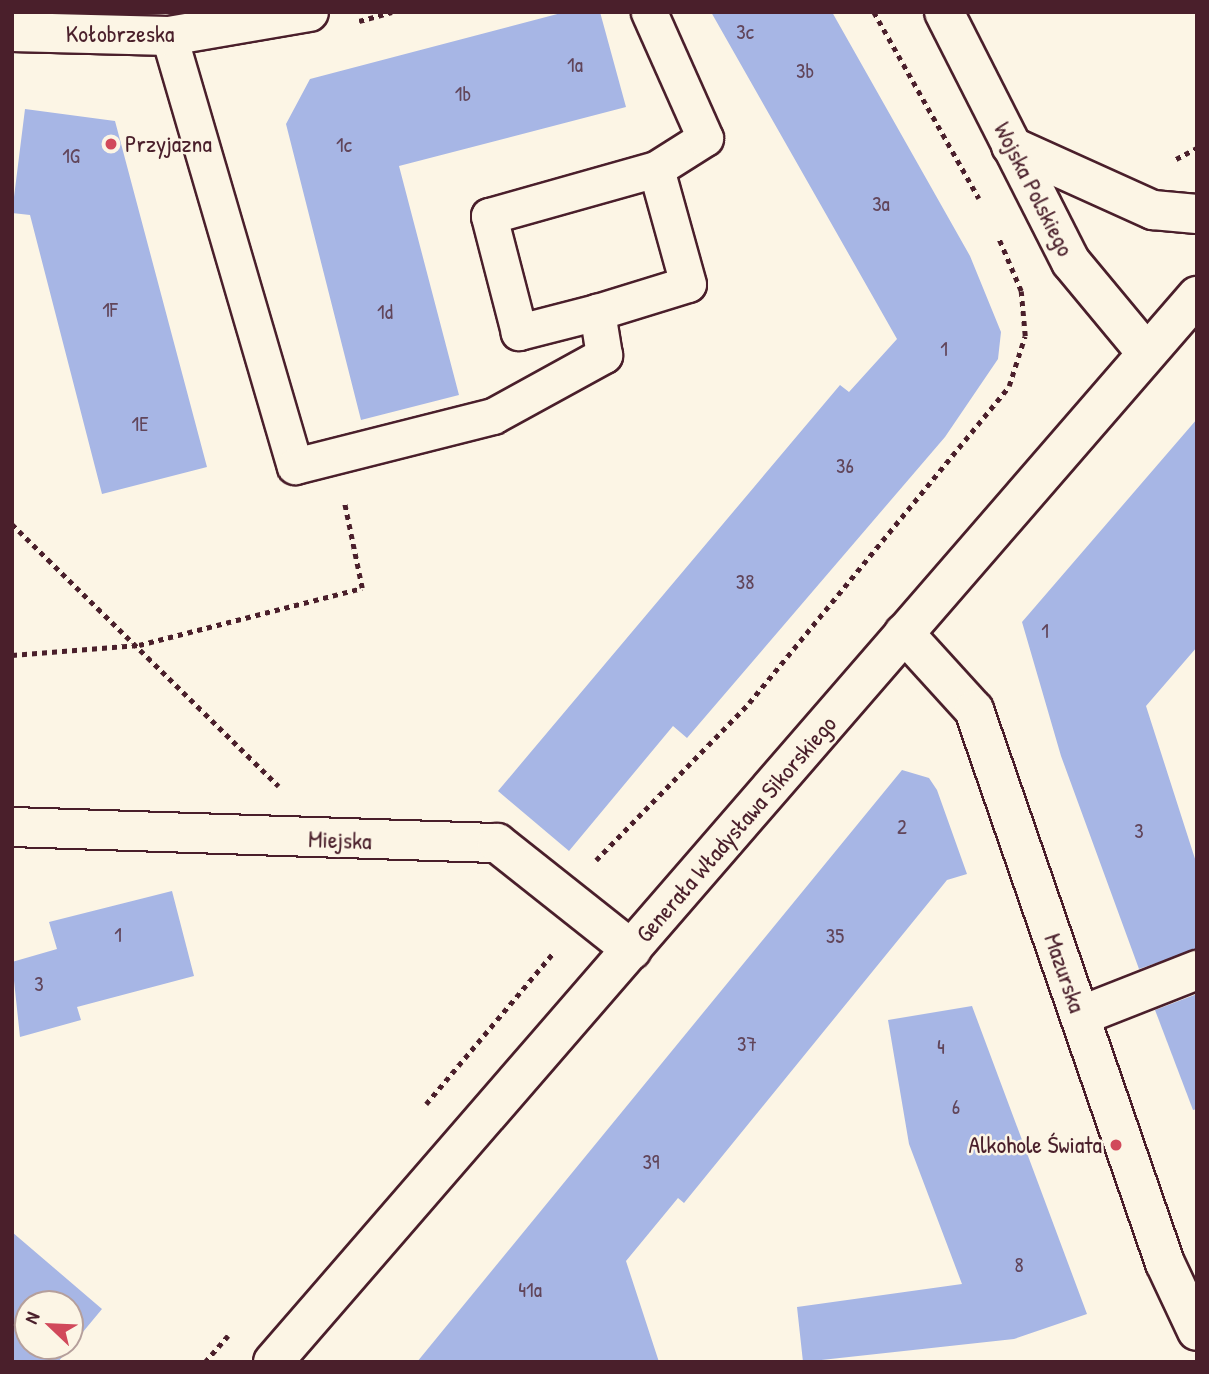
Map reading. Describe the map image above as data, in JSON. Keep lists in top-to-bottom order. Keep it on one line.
{"streets":{"street":["Kołobrzeska","Wojska Polskiego","Generała Władysława Sikorskiego","Miejska","Mazurska"]},"crossings":[["Wojska Polskiego","Generała Władysława Sikorskiego"],["Generała Władysława Sikorskiego","Miejska"],["Generała Władysława Sikorskiego","Mazurska"]],"places":["Przyjazna","Alkohole Świata"],"house_numbers":["3c","1a","3b","1b","1c","1G","3a","1F","1d","1","1E","36","38","1","2","3","1","35","3","37","4","6","39","8","41a"],"north":"top left"}
